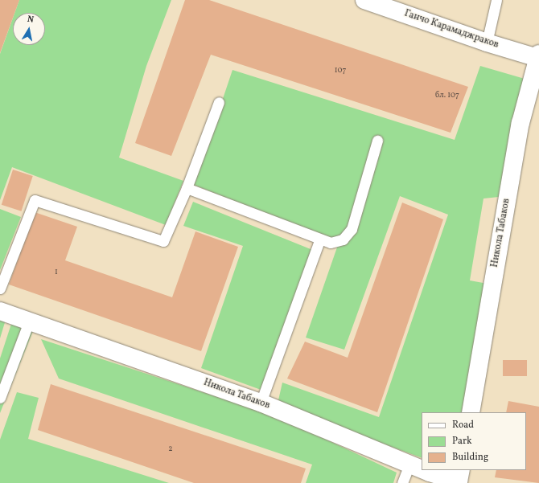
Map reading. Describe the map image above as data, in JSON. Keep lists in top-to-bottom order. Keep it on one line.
{"streets":{"street":["Ганчо Карамаджраков","Никола Табаков"]},"crossings":[["Ганчо Карамаджраков","Никола Табаков"]],"house_numbers":["107","бл. 107","1","2"],"legend":["Road","Park","Building"],"north":"top"}
